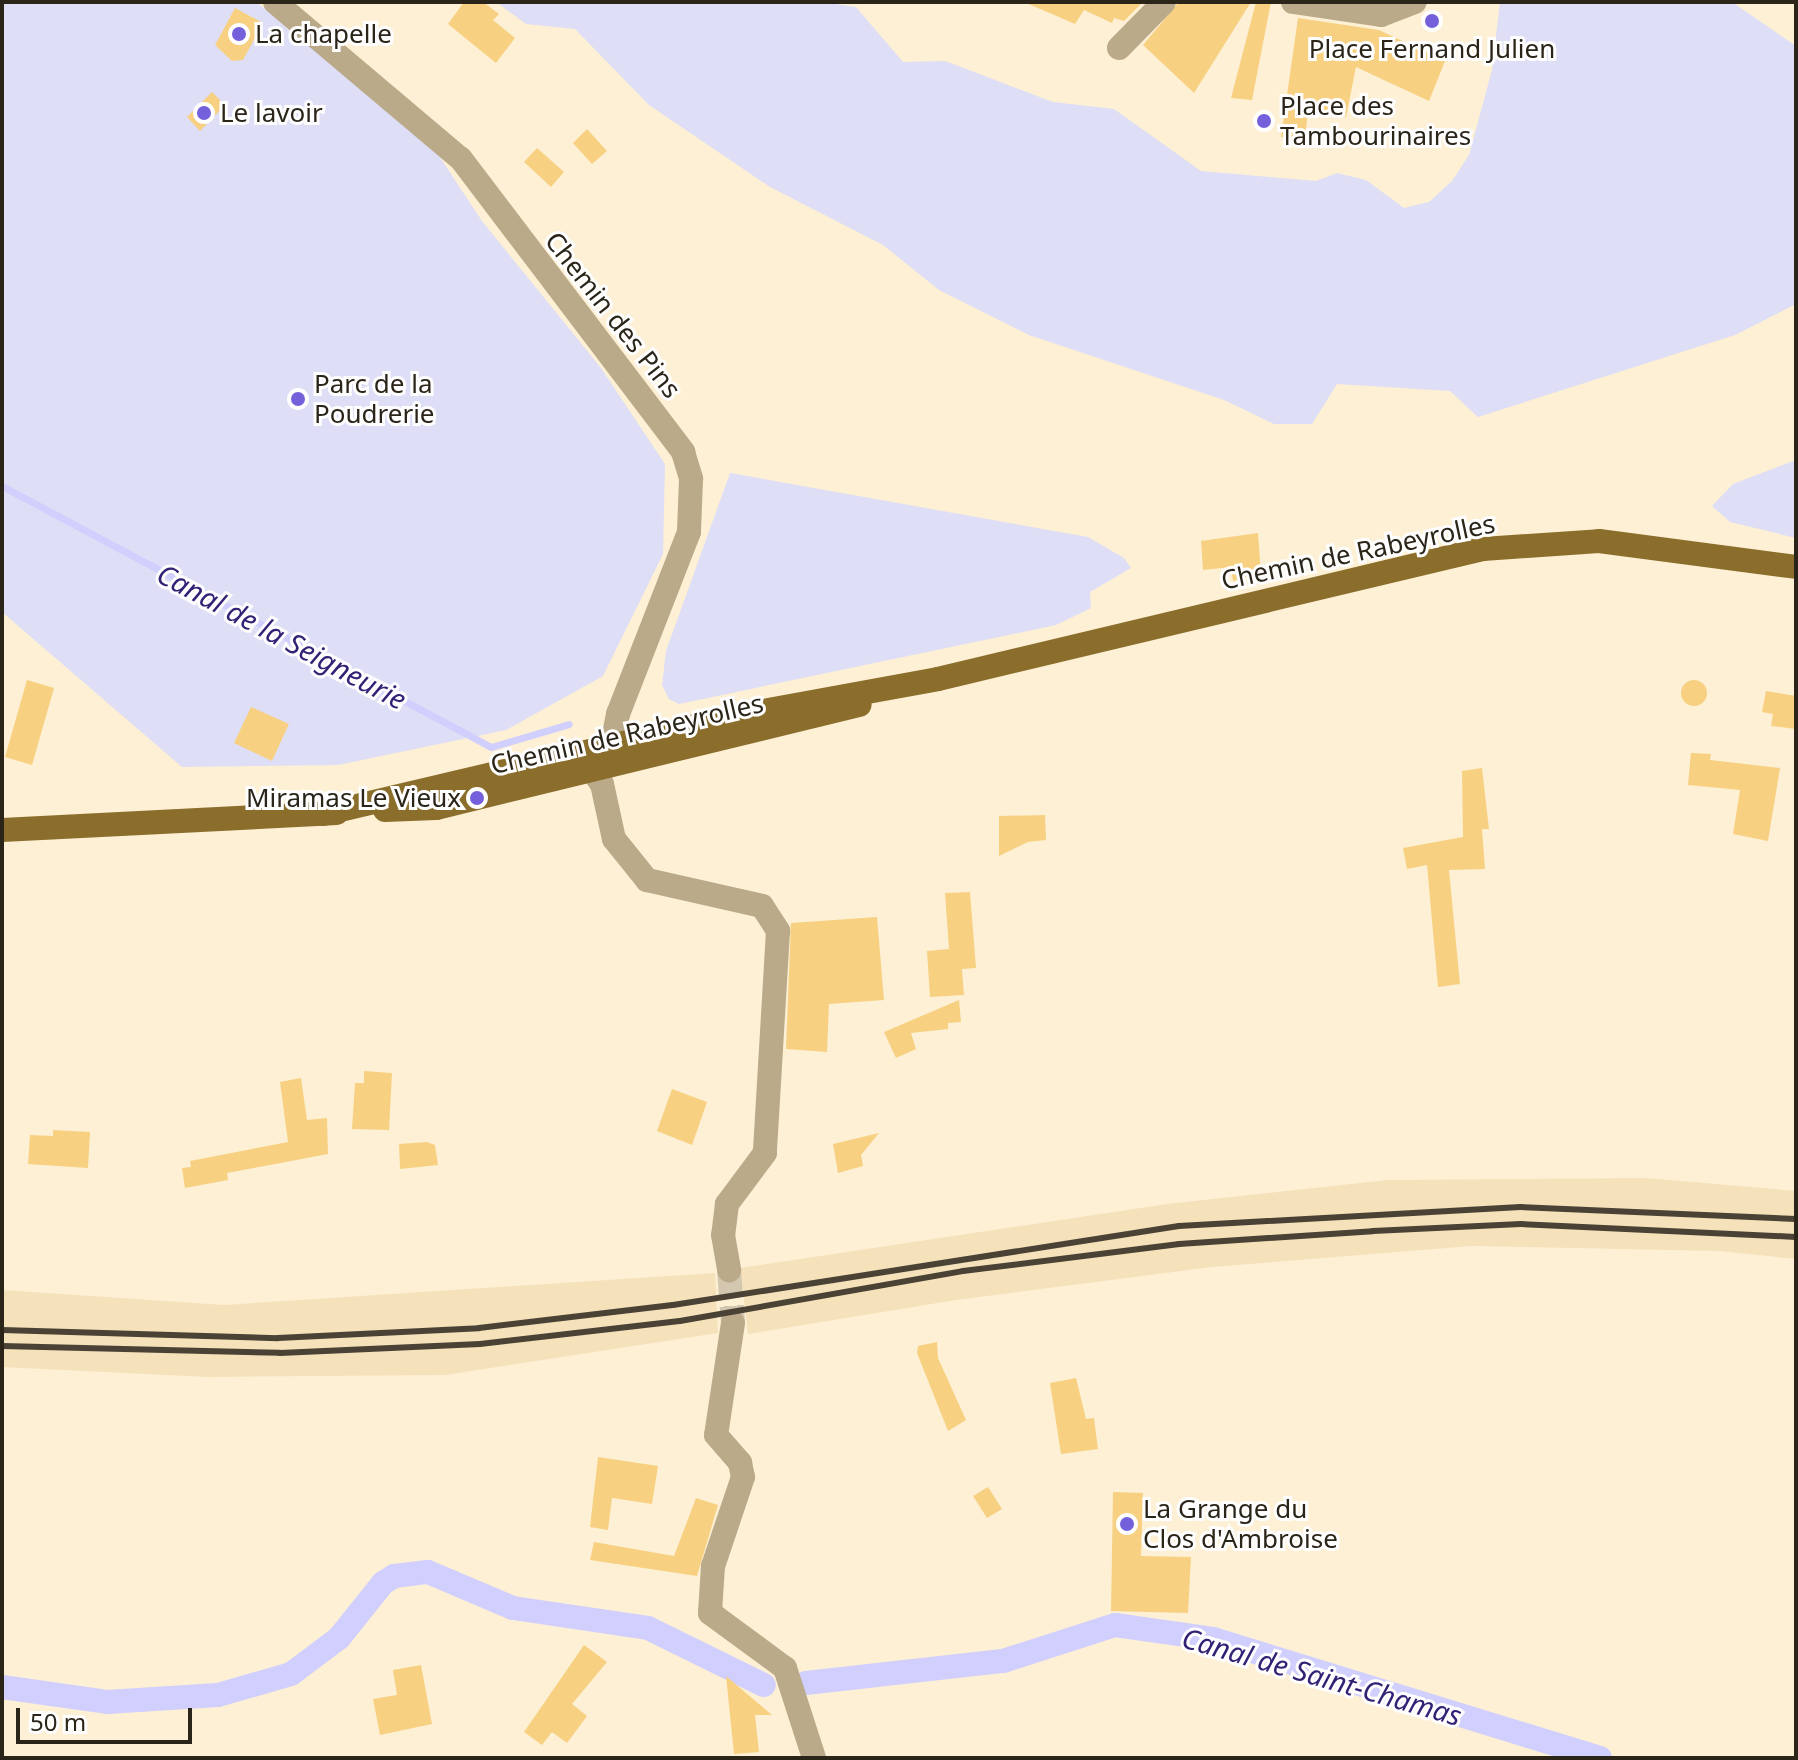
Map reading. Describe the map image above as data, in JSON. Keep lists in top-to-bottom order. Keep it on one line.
{"streets":{"main road":["Chemin de Rabeyrolles"],"street":["Chemin des Pins"]},"crossings":[["Chemin des Pins","Chemin de Rabeyrolles"]],"water":["Canal de la Seigneurie","Canal de Saint-Chamas"],"places":["Place Fernand Julien","La chapelle","Le lavoir","Place des Tambourinaires","Parc de la Poudrerie","Miramas Le Vieux","La Grange du Clos d'Ambroise"],"scale_bar":"50 m"}
